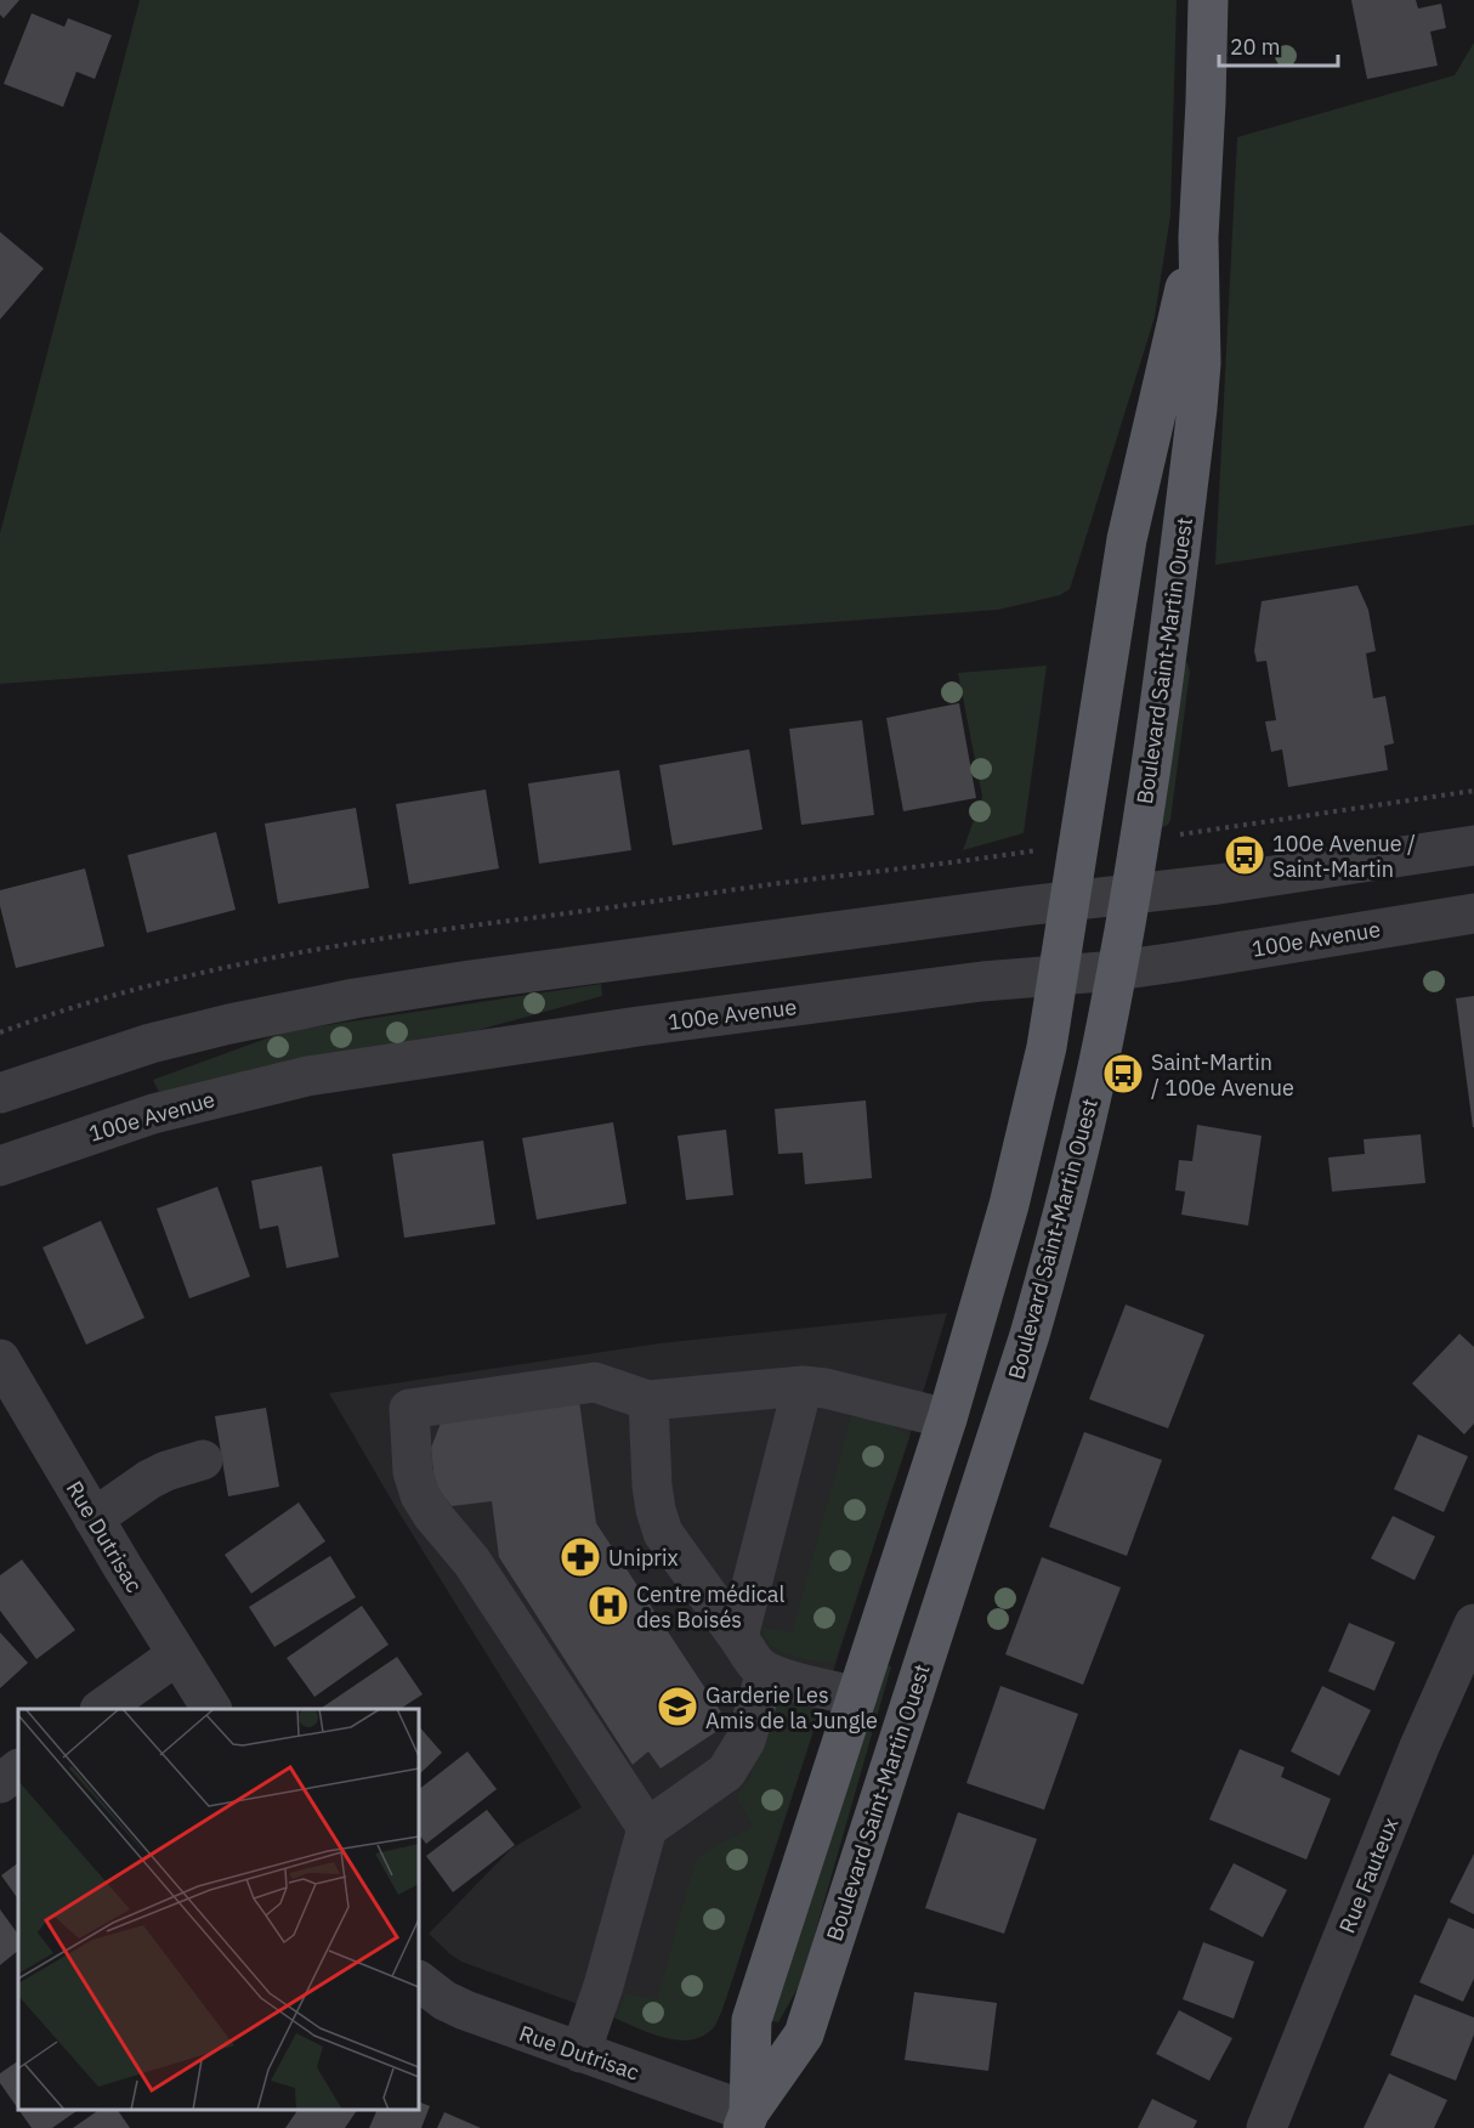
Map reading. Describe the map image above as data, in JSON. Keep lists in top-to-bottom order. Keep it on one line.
{"streets":{"main road":["Boulevard Saint-Martin Ouest"],"street":["100e Avenue","Rue Dutrisac","Rue Fauteux"]},"crossings":[["Boulevard Saint-Martin Ouest","100e Avenue"],["Boulevard Saint-Martin Ouest","Rue Dutrisac"]],"places":{"bus stop":["100e Avenue / Saint-Martin","Saint-Martin / 100e Avenue"],"pharmacy":["Uniprix"],"hospital":["Centre médical des Boisés"],"school or university":["Garderie Les Amis de la Jungle"]},"scale_bar":"20 m"}
